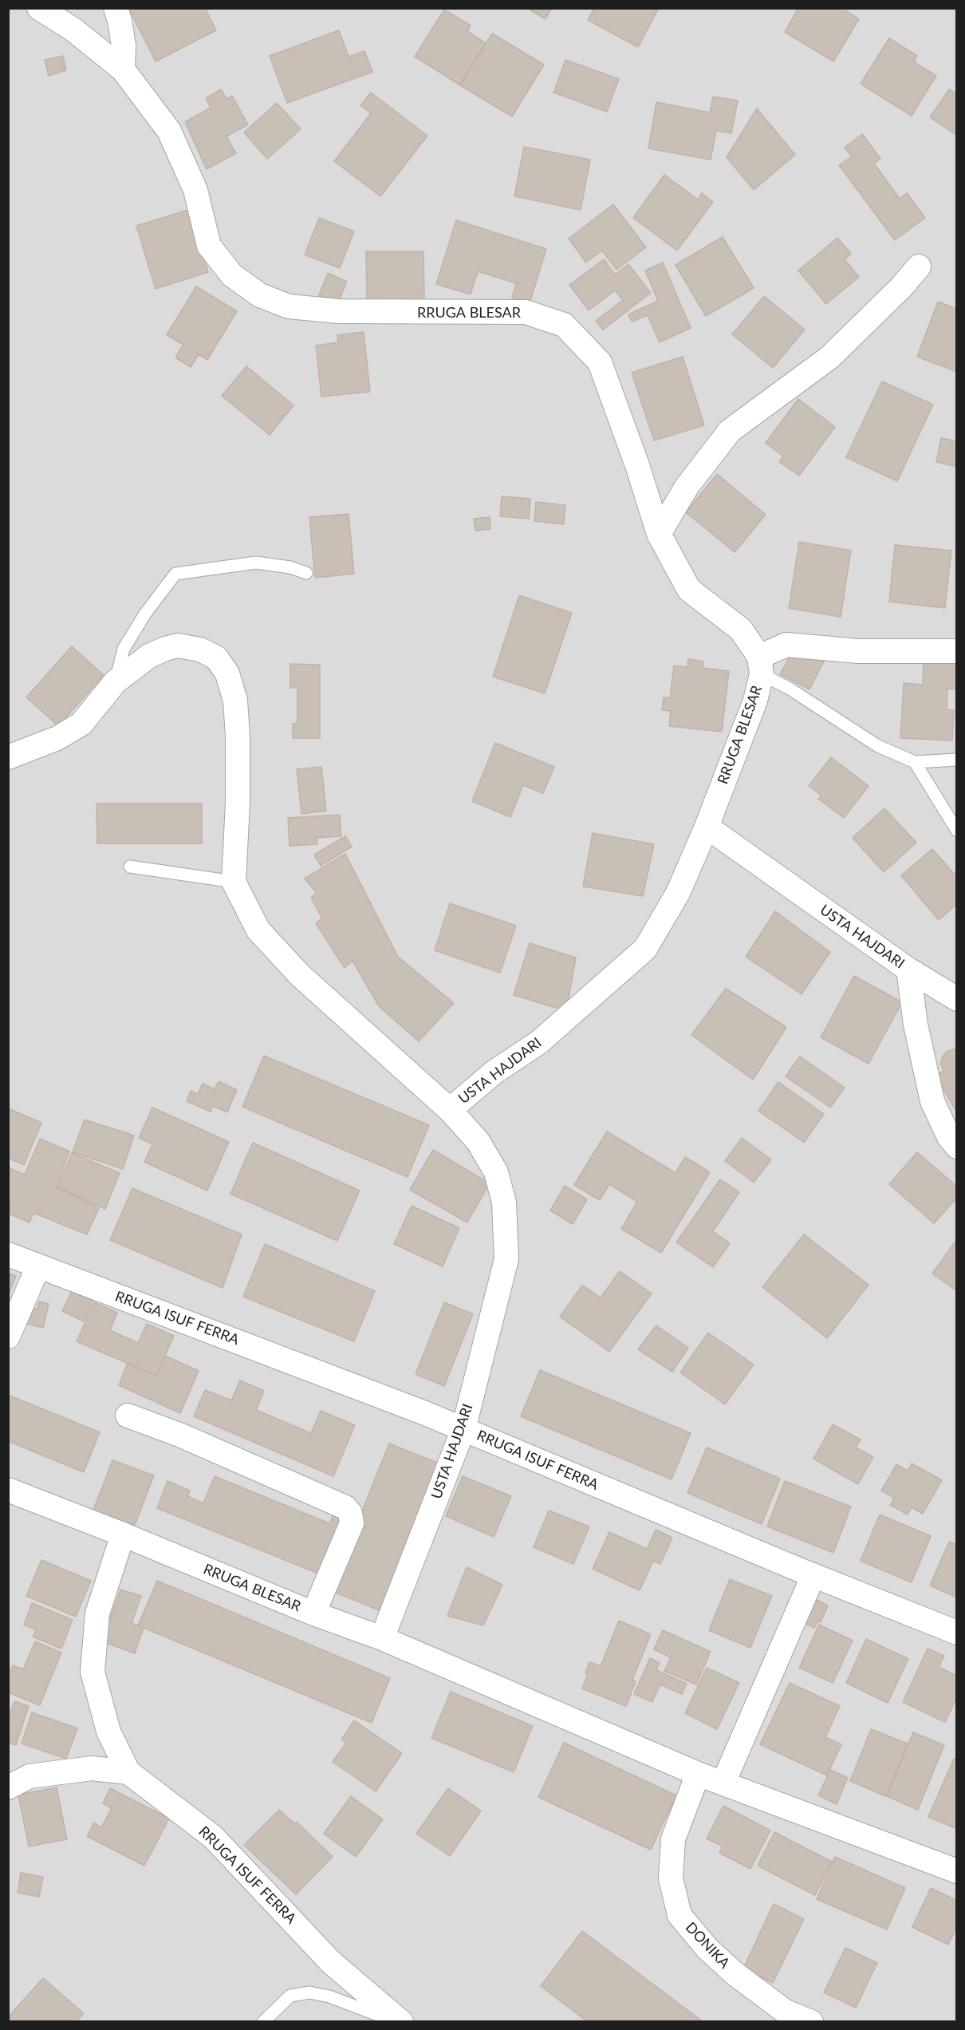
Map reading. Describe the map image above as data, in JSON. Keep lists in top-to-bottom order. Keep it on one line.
{"streets":{"street":["RRUGA BLESAR","USTA HAJDARI","RRUGA ISUF FERRA","DONIKA"]},"crossings":[["RRUGA BLESAR","USTA HAJDARI"],["RRUGA BLESAR","RRUGA ISUF FERRA"],["RRUGA BLESAR","DONIKA"],["USTA HAJDARI","RRUGA ISUF FERRA"]]}
